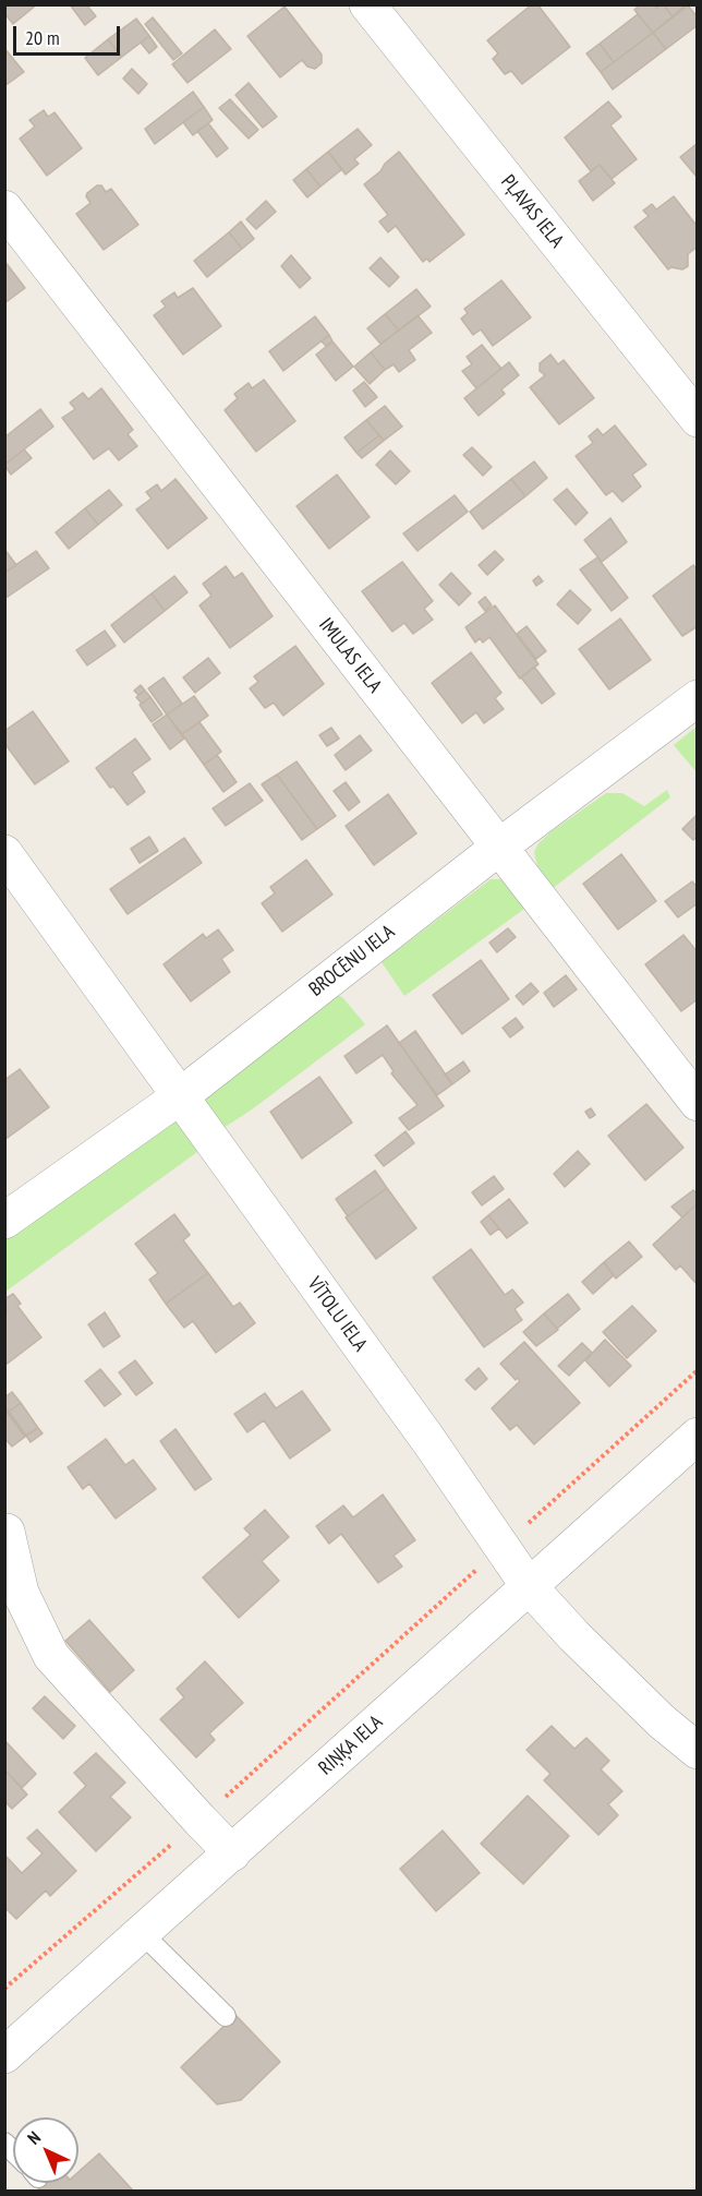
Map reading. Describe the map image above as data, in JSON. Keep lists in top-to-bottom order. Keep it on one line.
{"streets":{"street":["PĻAVAS IELA","IMULAS IELA","BROCĒNU IELA","VĪTOLU IELA","RIŅĶA IELA"]},"crossings":[["IMULAS IELA","BROCĒNU IELA"],["BROCĒNU IELA","VĪTOLU IELA"],["VĪTOLU IELA","RIŅĶA IELA"]],"scale_bar":"20 m","north":"top left"}
